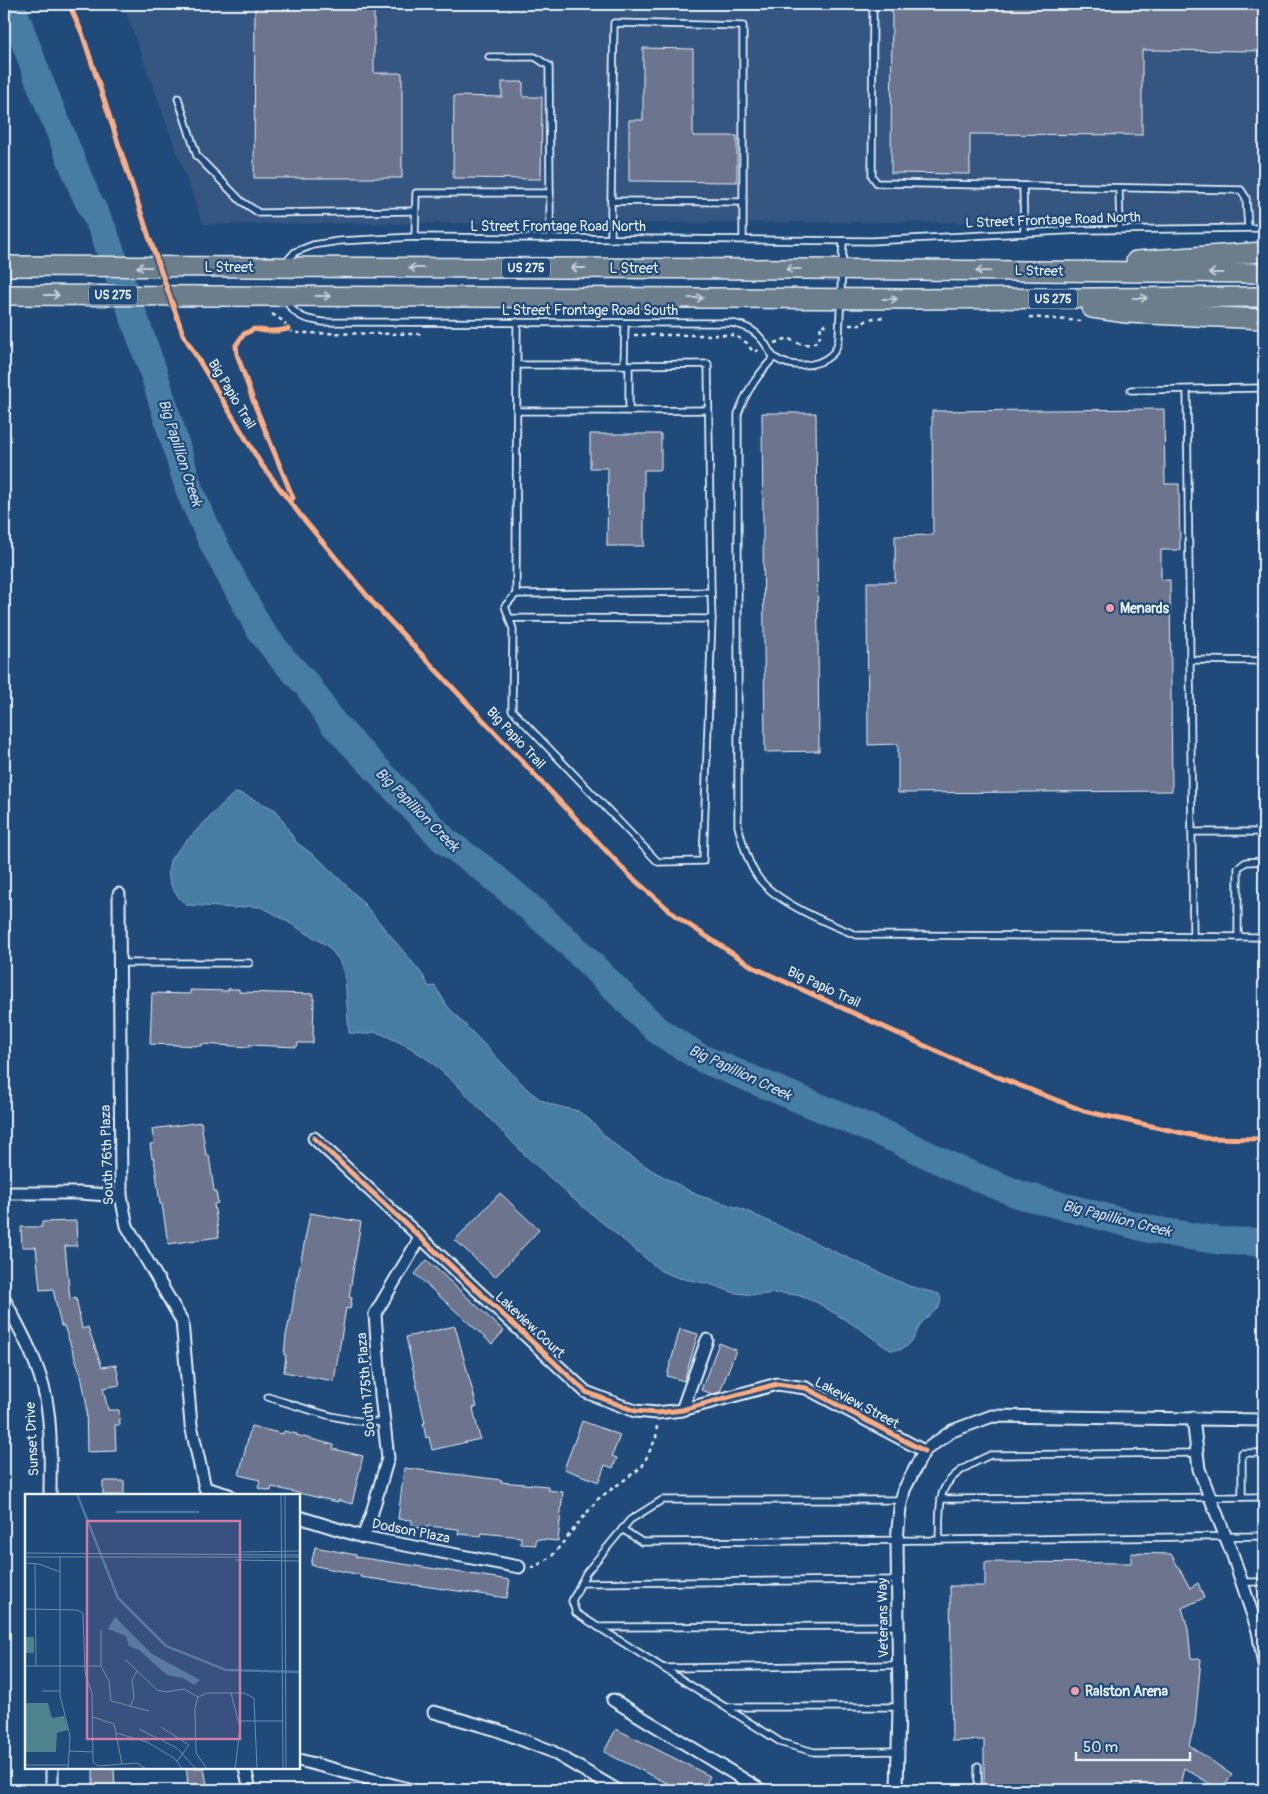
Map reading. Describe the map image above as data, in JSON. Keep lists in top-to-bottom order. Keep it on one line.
{"streets":{"main road":["L Street","US 275"],"street":["South 76th Plaza","Lakeview Court","South 175th Plaza","Lakeview Street","Sunset Drive","Dodson Plaza","Veterans Way"],"lane":["L Street Frontage Road North","L Street Frontage Road South"],"cycle path":["Big Papio Trail"]},"crossings":[["L Street Frontage Road North","L Street"],["L Street","L Street Frontage Road South"],["Lakeview Court","South 175th Plaza"],["Lakeview Court","Lakeview Street"],["South 175th Plaza","Dodson Plaza"],["Lakeview Street","Veterans Way"]],"water":["Big Papillion Creek"],"places":["Menards","Ralston Arena"],"scale_bar":"50 m"}
